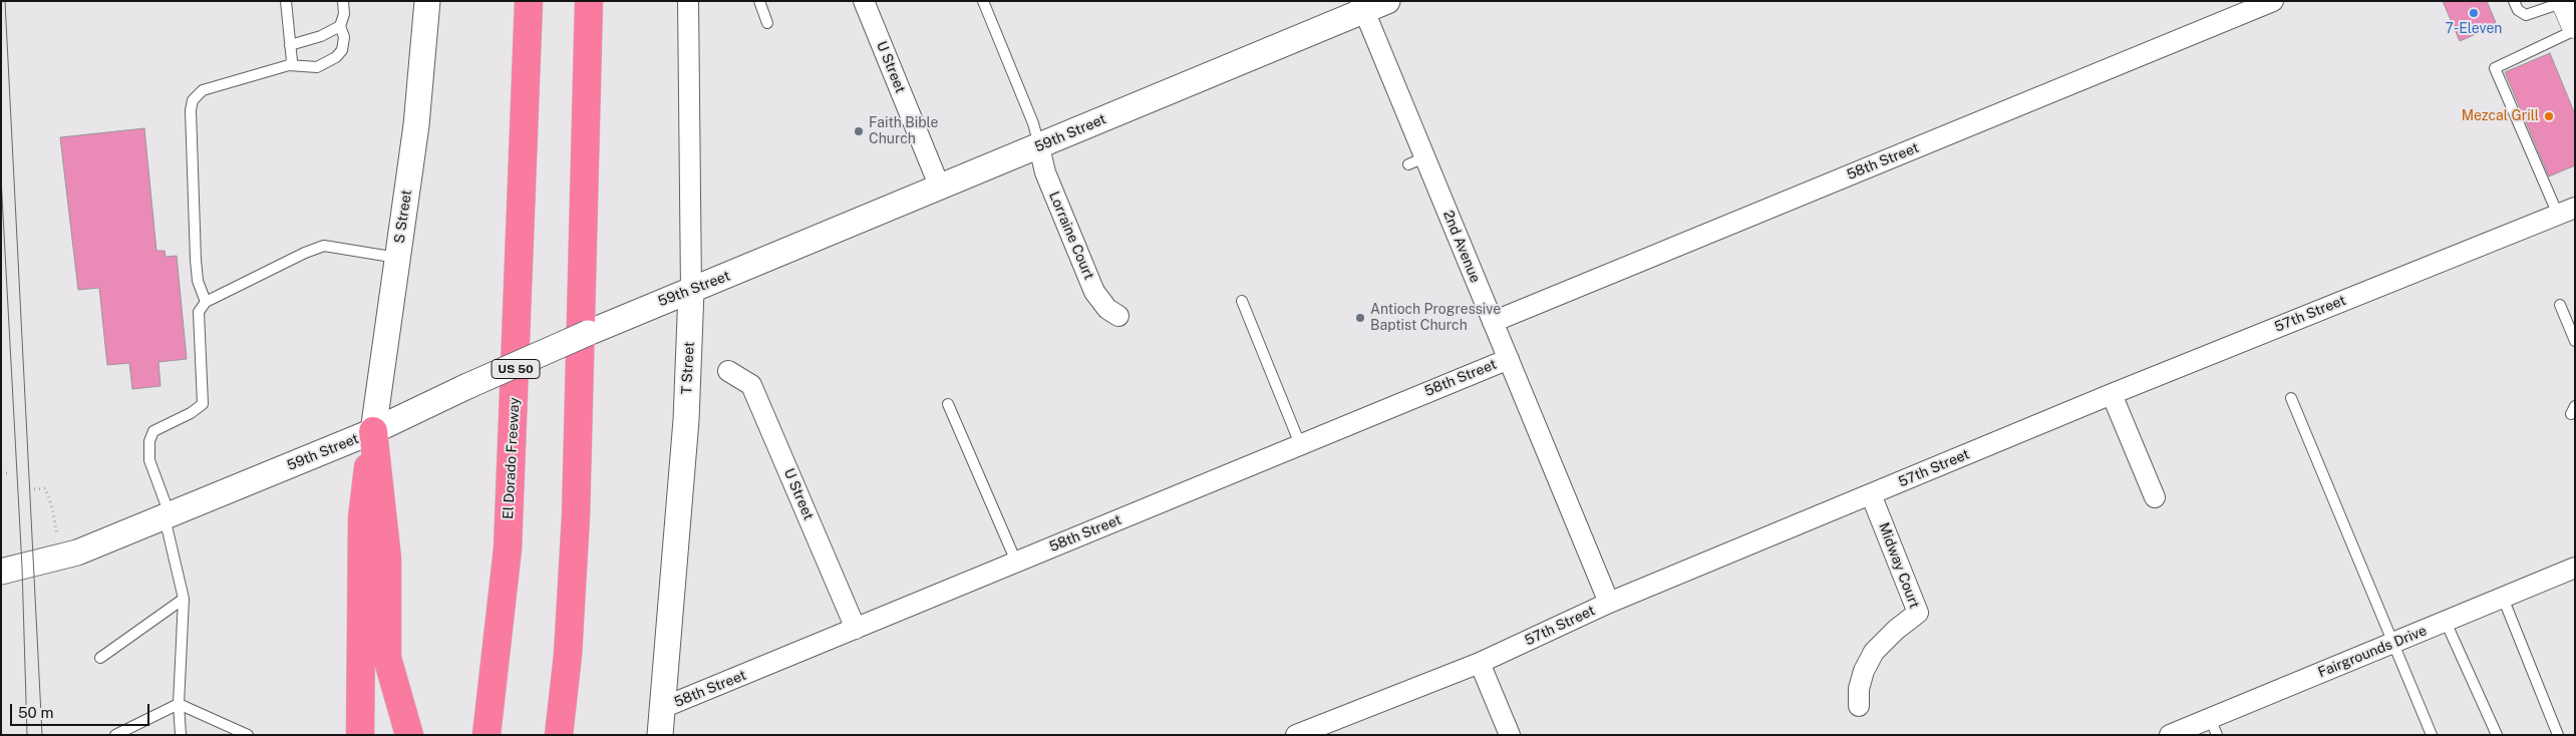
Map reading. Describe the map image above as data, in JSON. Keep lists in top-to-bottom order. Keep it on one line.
{"streets":{"highway":["US 50","El Dorado Freeway"],"street":["U Street","59th Street","58th Street","S Street","Lorraine Court","2nd Avenue","57th Street","T Street","Midway Court","Fairgrounds Drive"]},"crossings":[["U Street","59th Street"],["U Street","58th Street"],["59th Street","S Street"],["59th Street","Lorraine Court"],["59th Street","2nd Avenue"],["59th Street","T Street"],["58th Street","2nd Avenue"],["58th Street","T Street"],["2nd Avenue","57th Street"],["57th Street","Midway Court"]],"places":["7-Eleven","Mezcal Grill","Faith Bible Church","Antioch Progressive Baptist Church"],"scale_bar":"50 m"}
